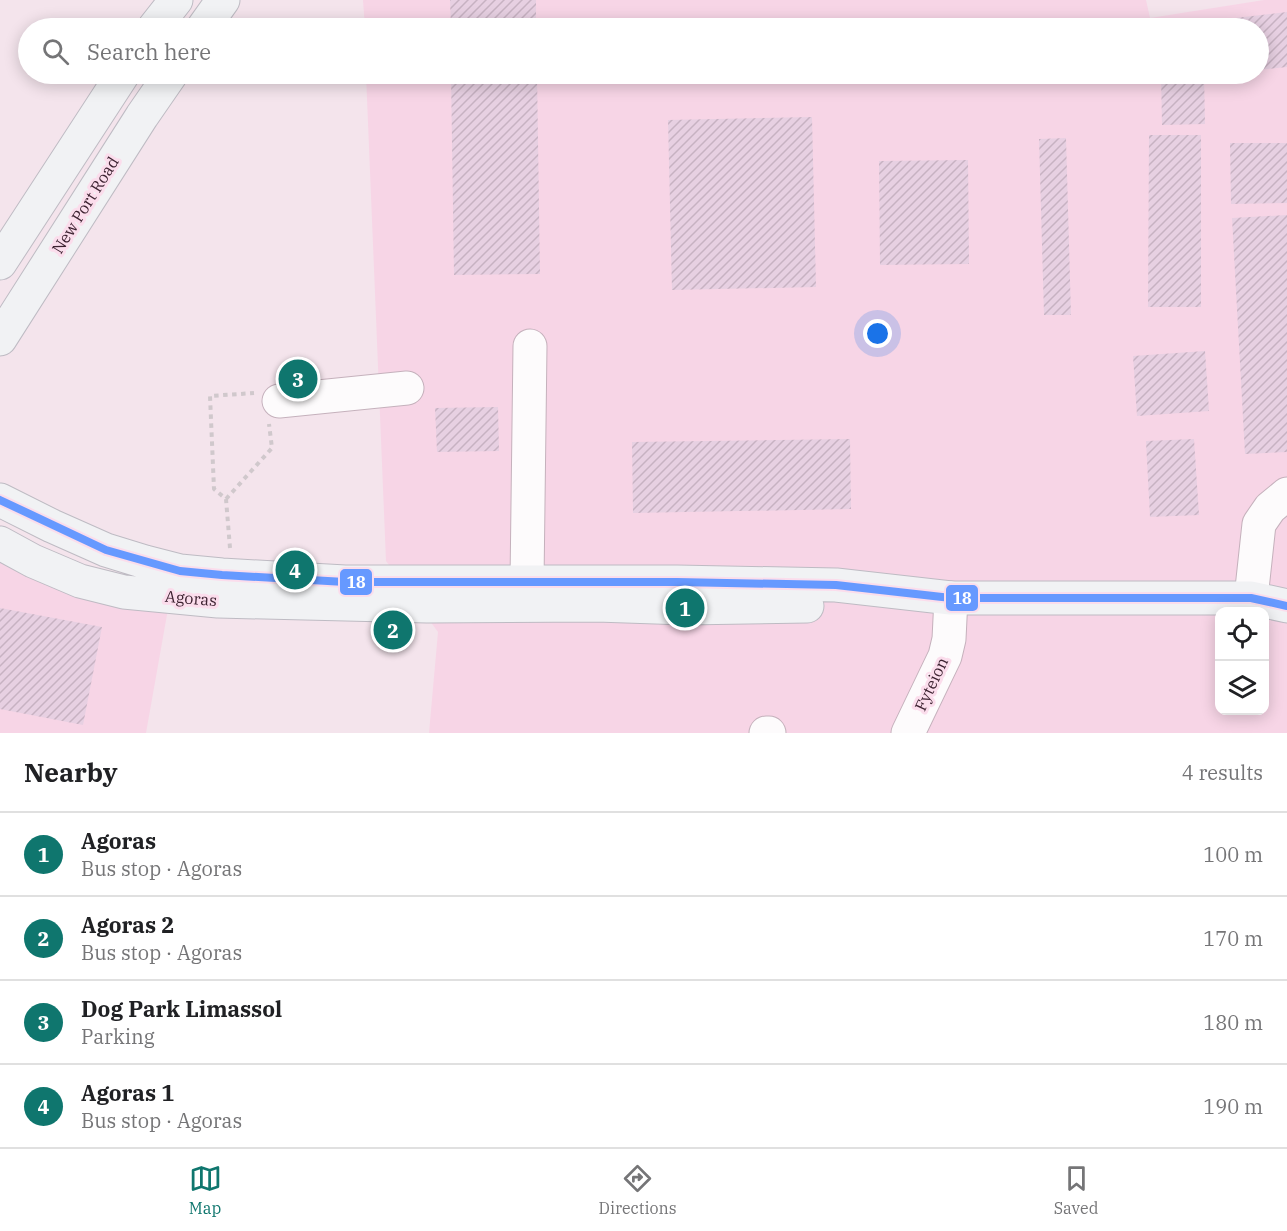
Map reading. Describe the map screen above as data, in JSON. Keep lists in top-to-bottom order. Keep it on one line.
{"streets":{"main road":["New Port Road","Agoras"],"street":["Fyteion"]},"crossings":[["Agoras","Fyteion"]],"lines":["transit line 18"],"page":{"search":"Search here","pins":["3","4","1","2"],"heading":["Nearby","4 results"],"list":[{"mark":"1","name":"Agoras","note":"Bus stop · Agoras","value":"100 m"},{"mark":"2","name":"Agoras 2","note":"Bus stop · Agoras","value":"170 m"},{"mark":"3","name":"Dog Park Limassol","note":"Parking","value":"180 m"},{"mark":"4","name":"Agoras 1","note":"Bus stop · Agoras","value":"190 m"}],"nav":["Map","Directions","Saved"]}}
